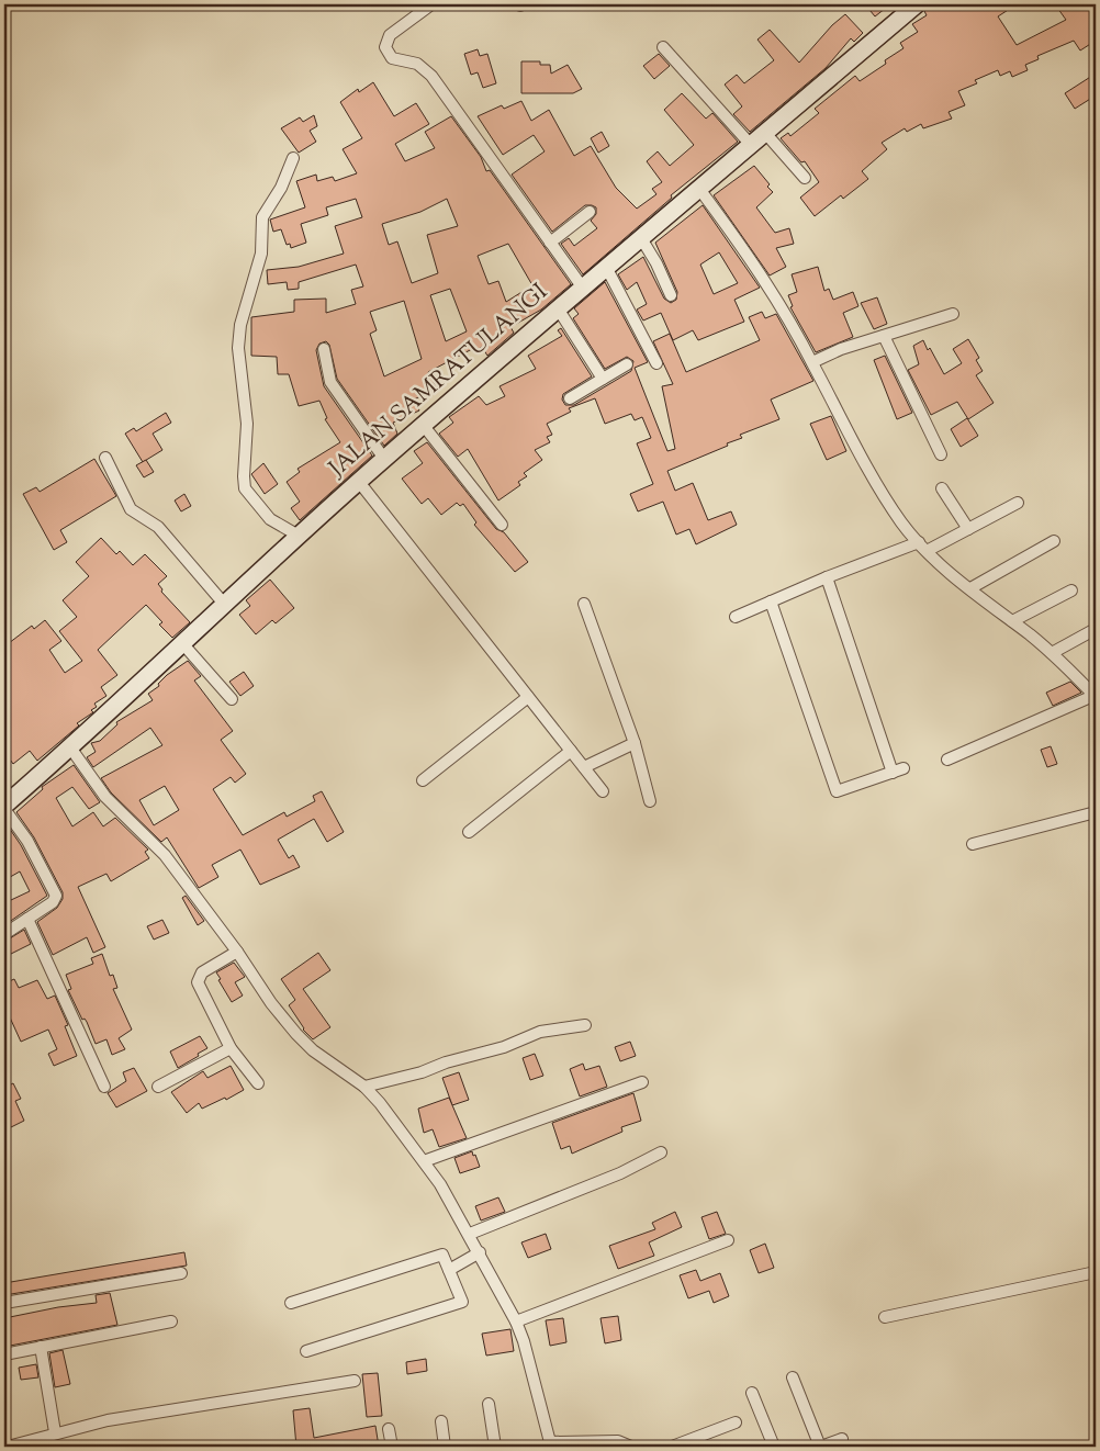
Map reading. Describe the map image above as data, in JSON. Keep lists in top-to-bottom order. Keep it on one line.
{"streets":{"main road":["JALAN SAMRATULANGI"]}}
